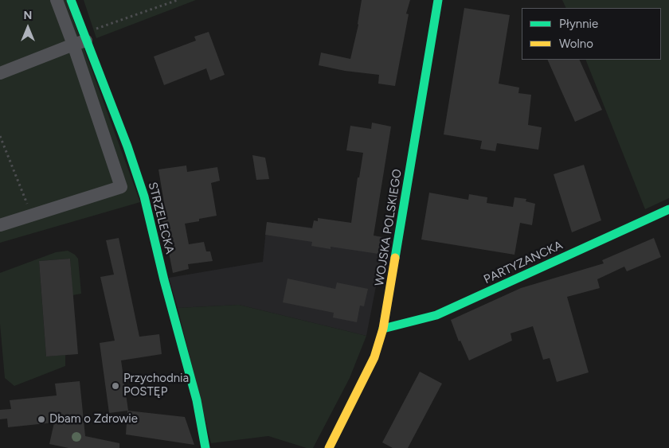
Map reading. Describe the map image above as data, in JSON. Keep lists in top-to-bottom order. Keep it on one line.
{"streets":{"street":["STRZELECKA","WOJSKA POLSKIEGO","PARTYZANCKA"]},"crossings":[["WOJSKA POLSKIEGO","PARTYZANCKA"]],"places":["Przychodnia POSTĘP","Dbam o Zdrowie"],"legend":["Płynnie","Wolno"],"north":"top"}
